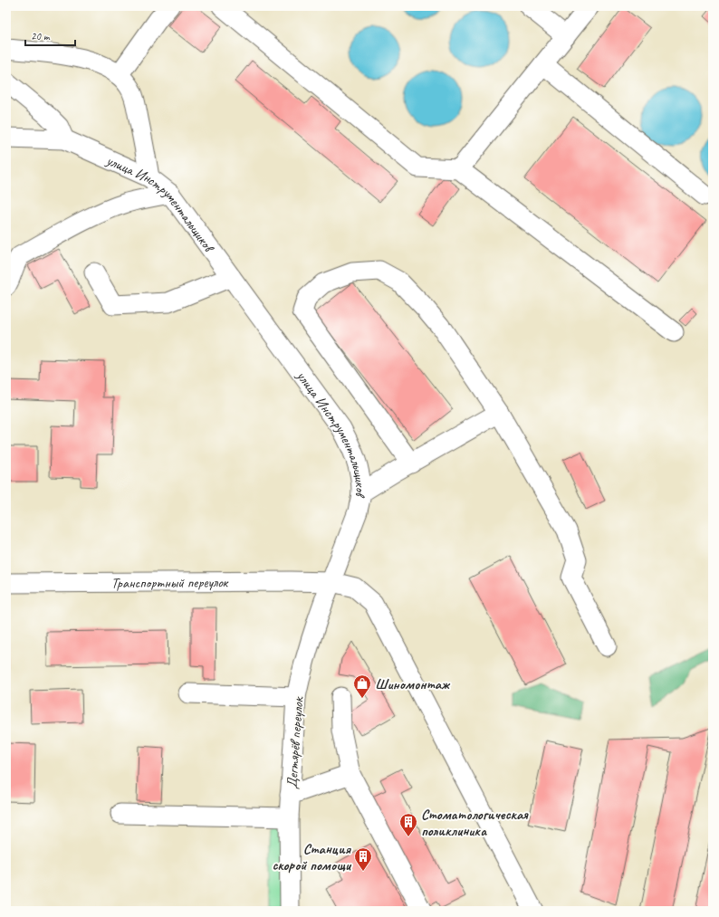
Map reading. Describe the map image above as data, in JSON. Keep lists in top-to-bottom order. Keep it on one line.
{"streets":{"street":["улица Инструментальщиков","Транспортный переулок","Дегтярёв переулок"]},"crossings":[["улица Инструментальщиков","Транспортный переулок"],["улица Инструментальщиков","Дегтярёв переулок"],["Транспортный переулок","Дегтярёв переулок"]],"places":{"shop":["Шиномонтаж"],"building":["Стоматологическая поликлиника","Станция скорой помощи"]},"scale_bar":"20 m"}
